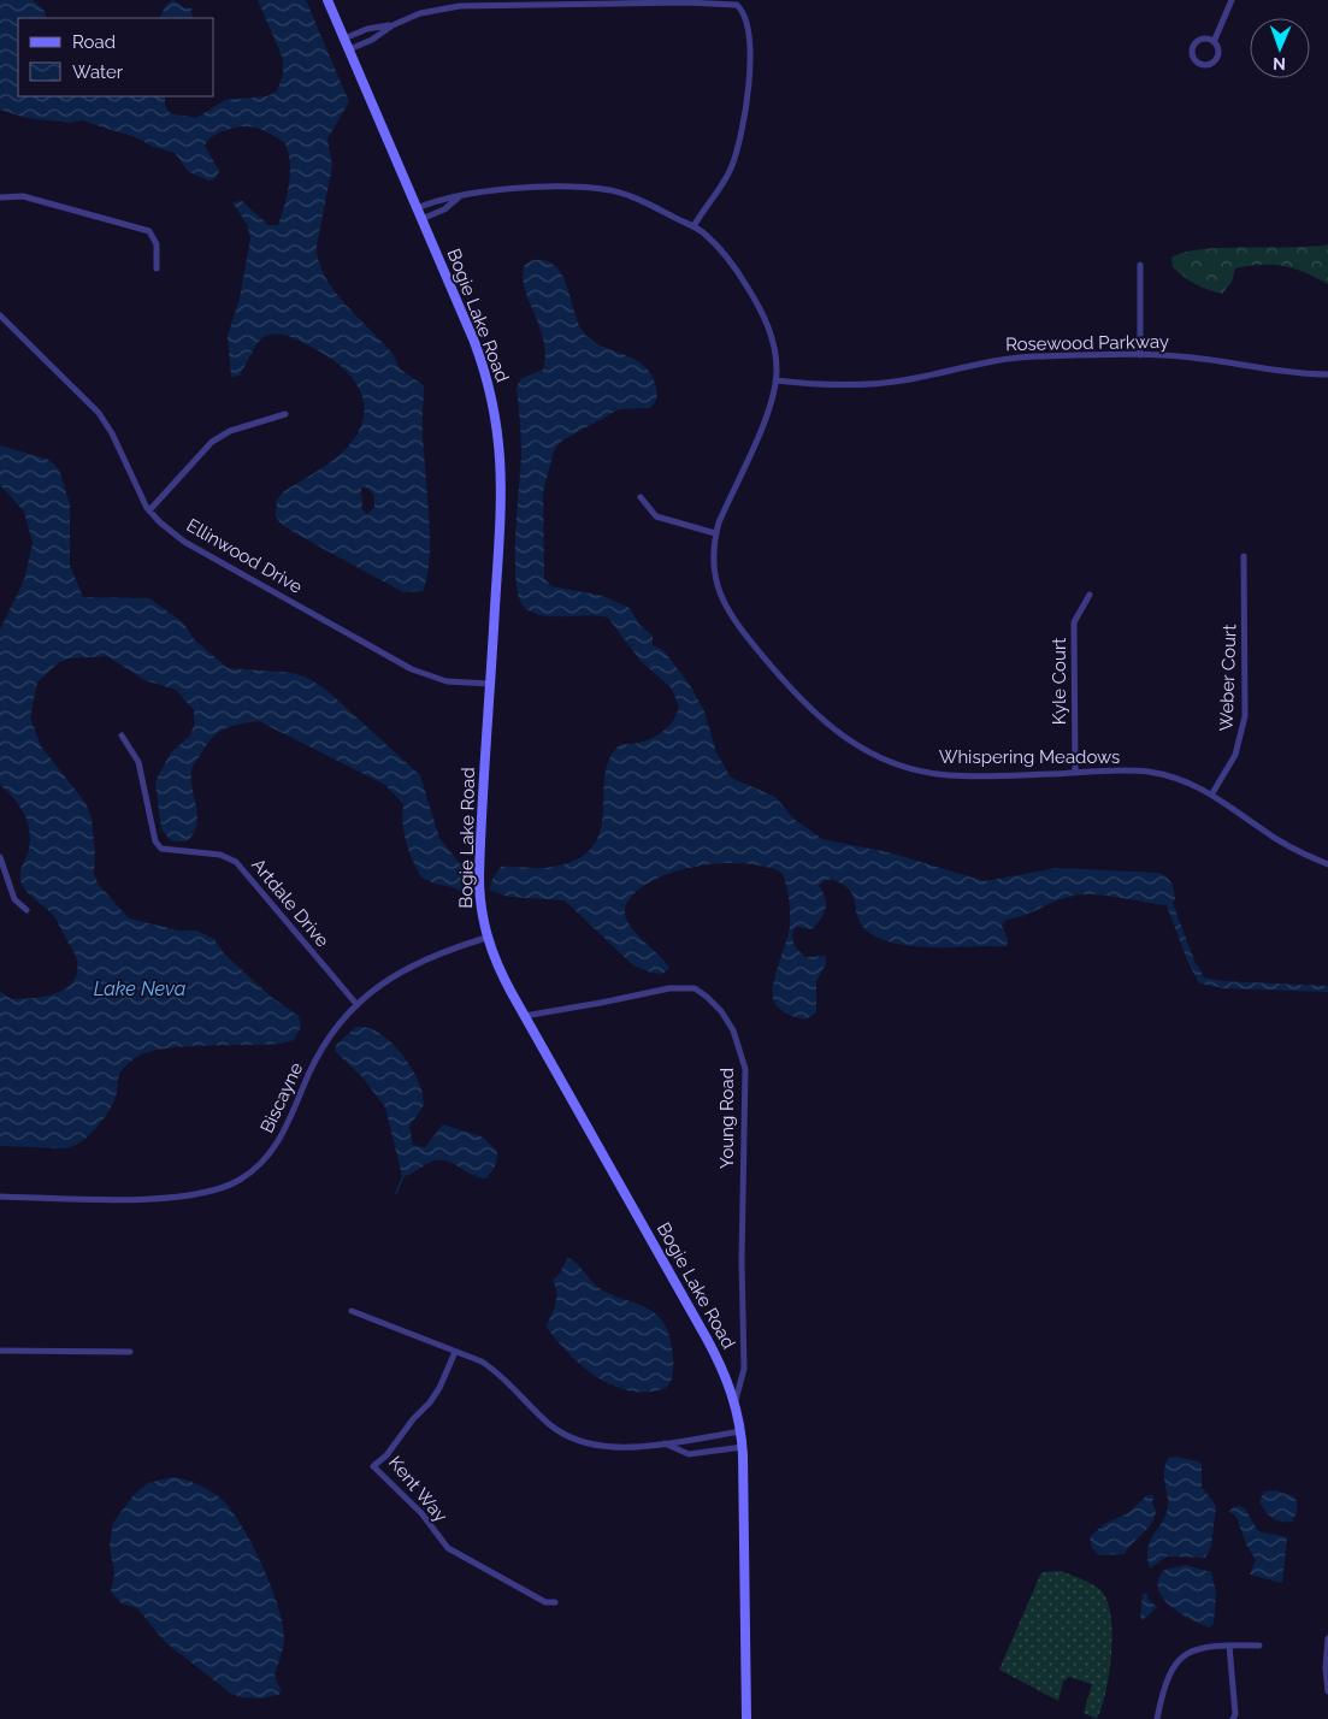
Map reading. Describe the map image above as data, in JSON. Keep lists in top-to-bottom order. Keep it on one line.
{"streets":{"main road":["Bogie Lake Road"],"street":["Rosewood Parkway","Ellinwood Drive","Weber Court","Kyle Court","Whispering Meadows","Artdale Drive","Biscayne","Young Road","Kent Way"]},"crossings":[["Bogie Lake Road","Ellinwood Drive"],["Bogie Lake Road","Whispering Meadows"],["Bogie Lake Road","Biscayne"],["Bogie Lake Road","Young Road"],["Rosewood Parkway","Whispering Meadows"],["Weber Court","Whispering Meadows"],["Kyle Court","Whispering Meadows"],["Artdale Drive","Biscayne"]],"water":["Lake Neva"],"legend":["Road","Water"],"north":"bottom"}
